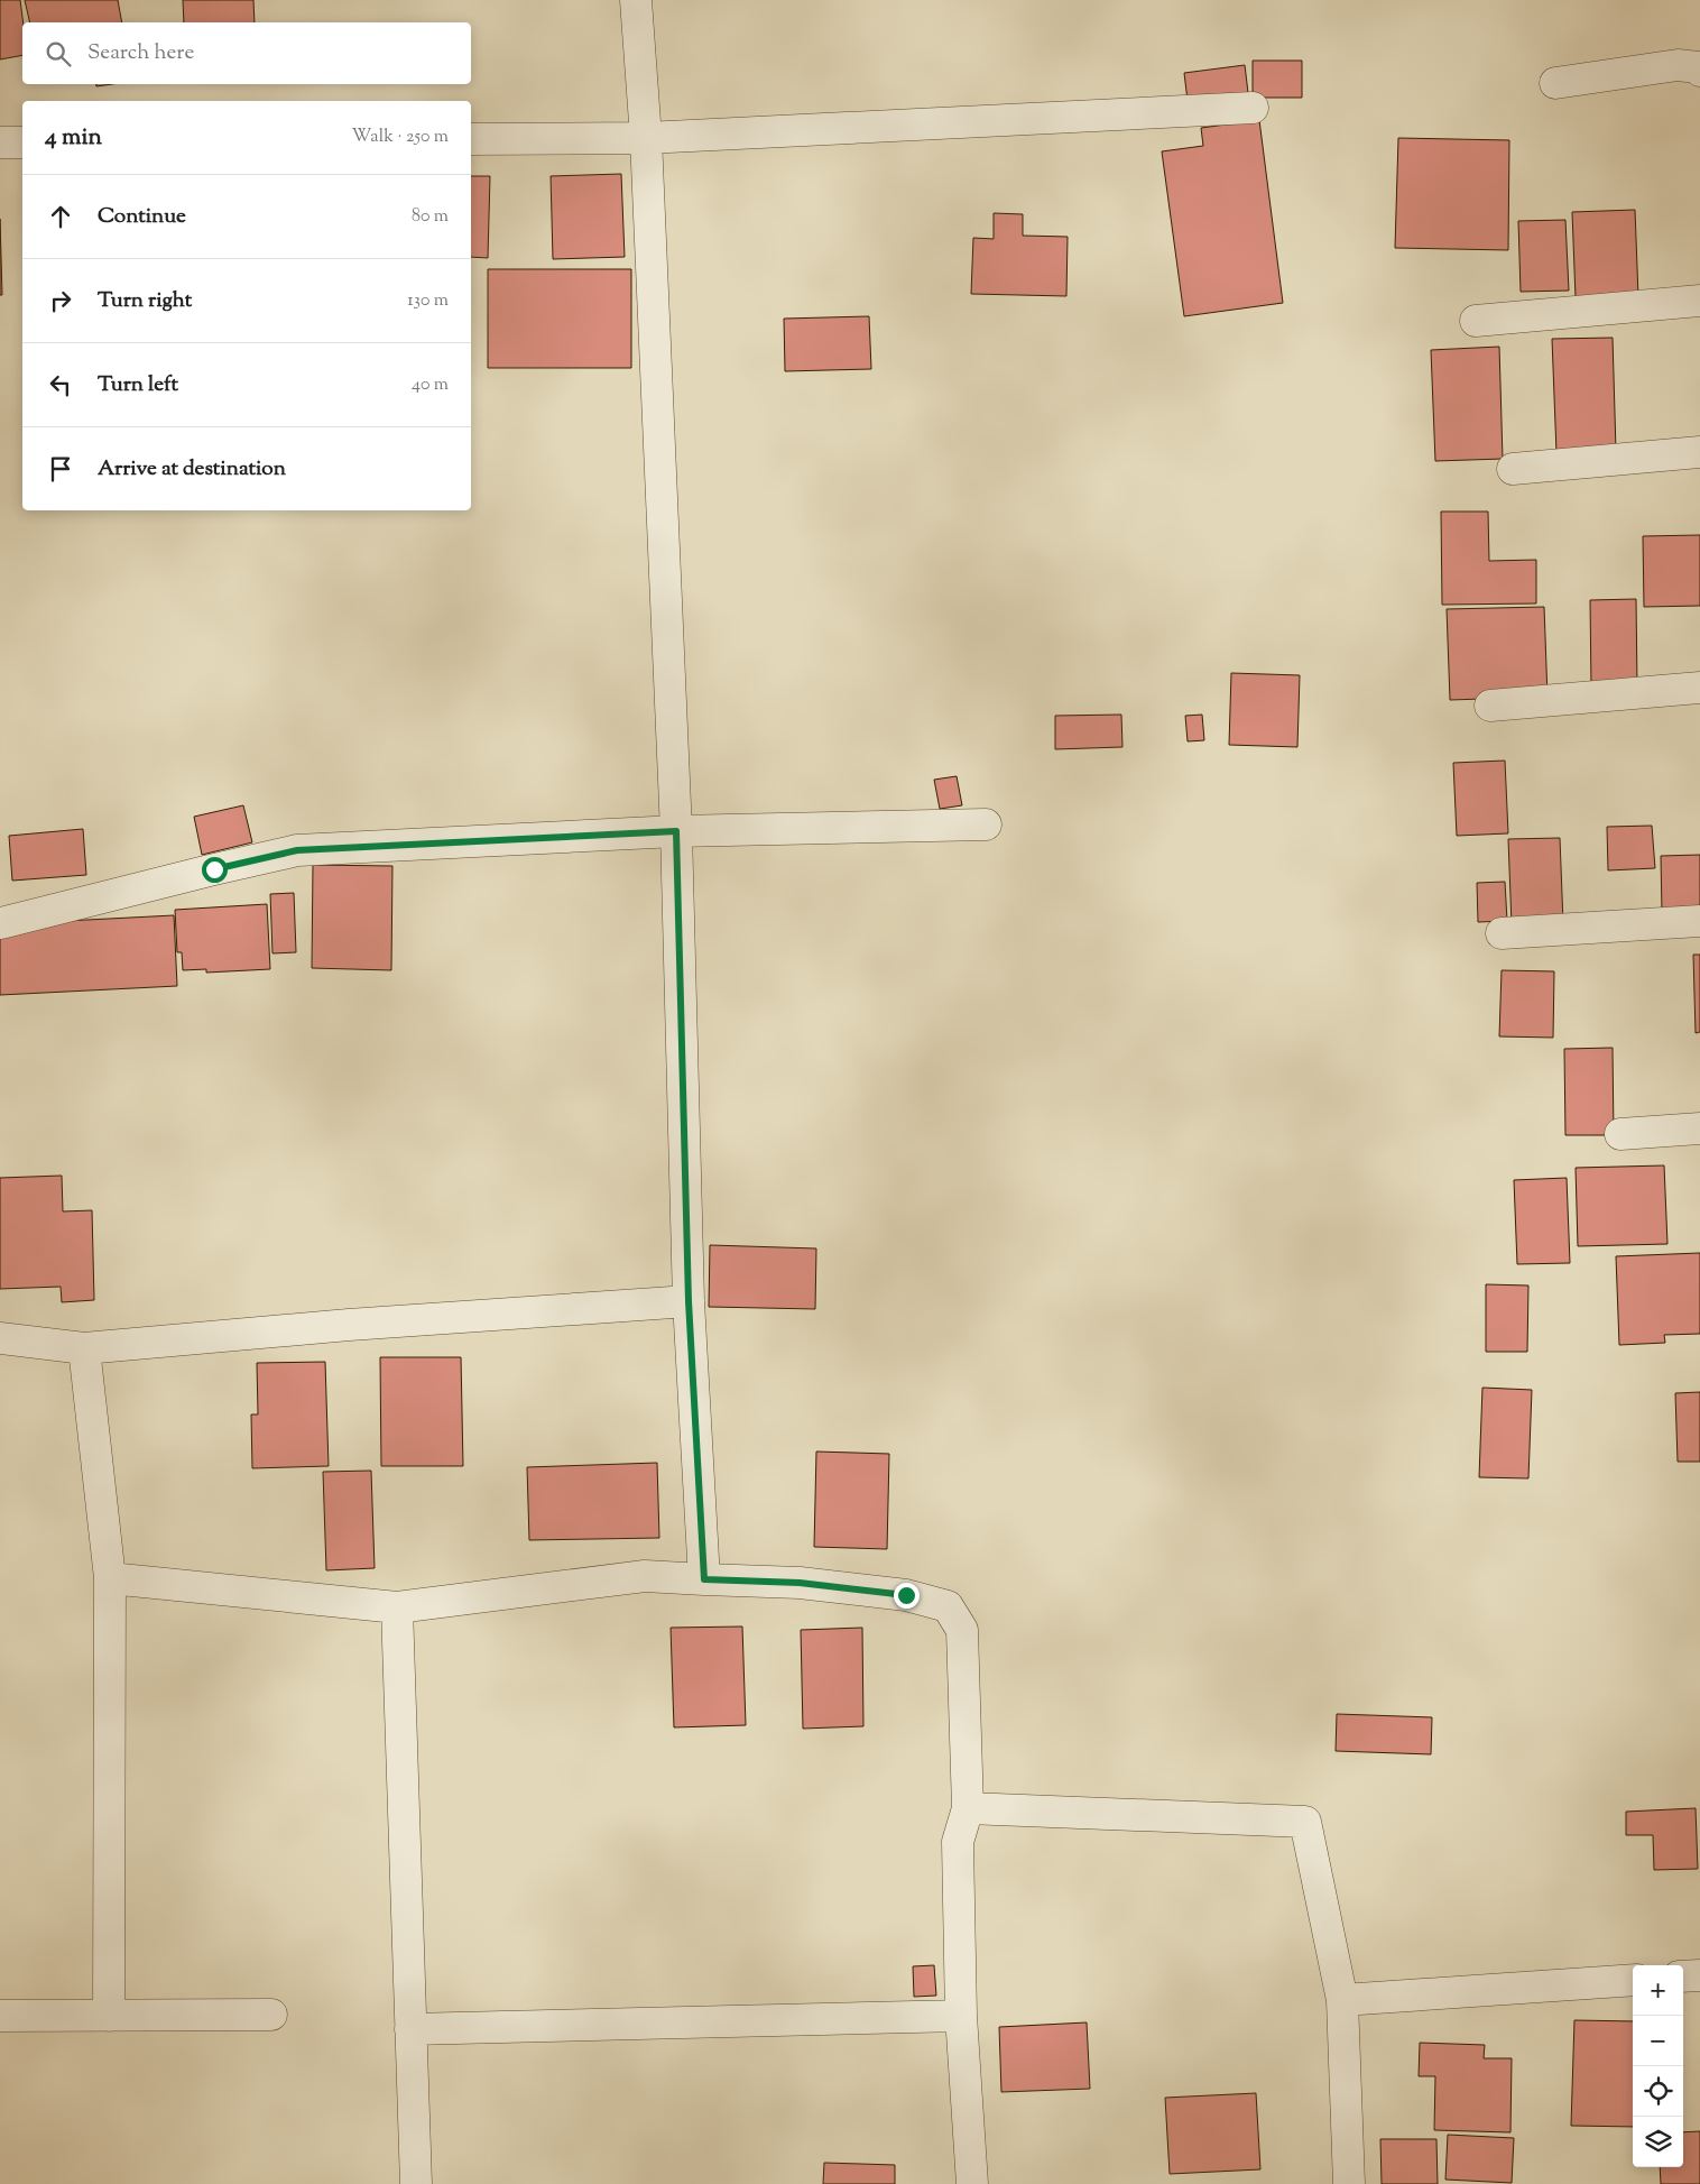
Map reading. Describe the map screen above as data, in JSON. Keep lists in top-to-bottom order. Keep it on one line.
{"page":{"search":"Search here","heading":["4 min","Walk · 250 m"],"list":[["Continue","80 m"],["Turn right","130 m"],["Turn left","40 m"],"Arrive at destination"],"map_buttons":["+","−"]}}
